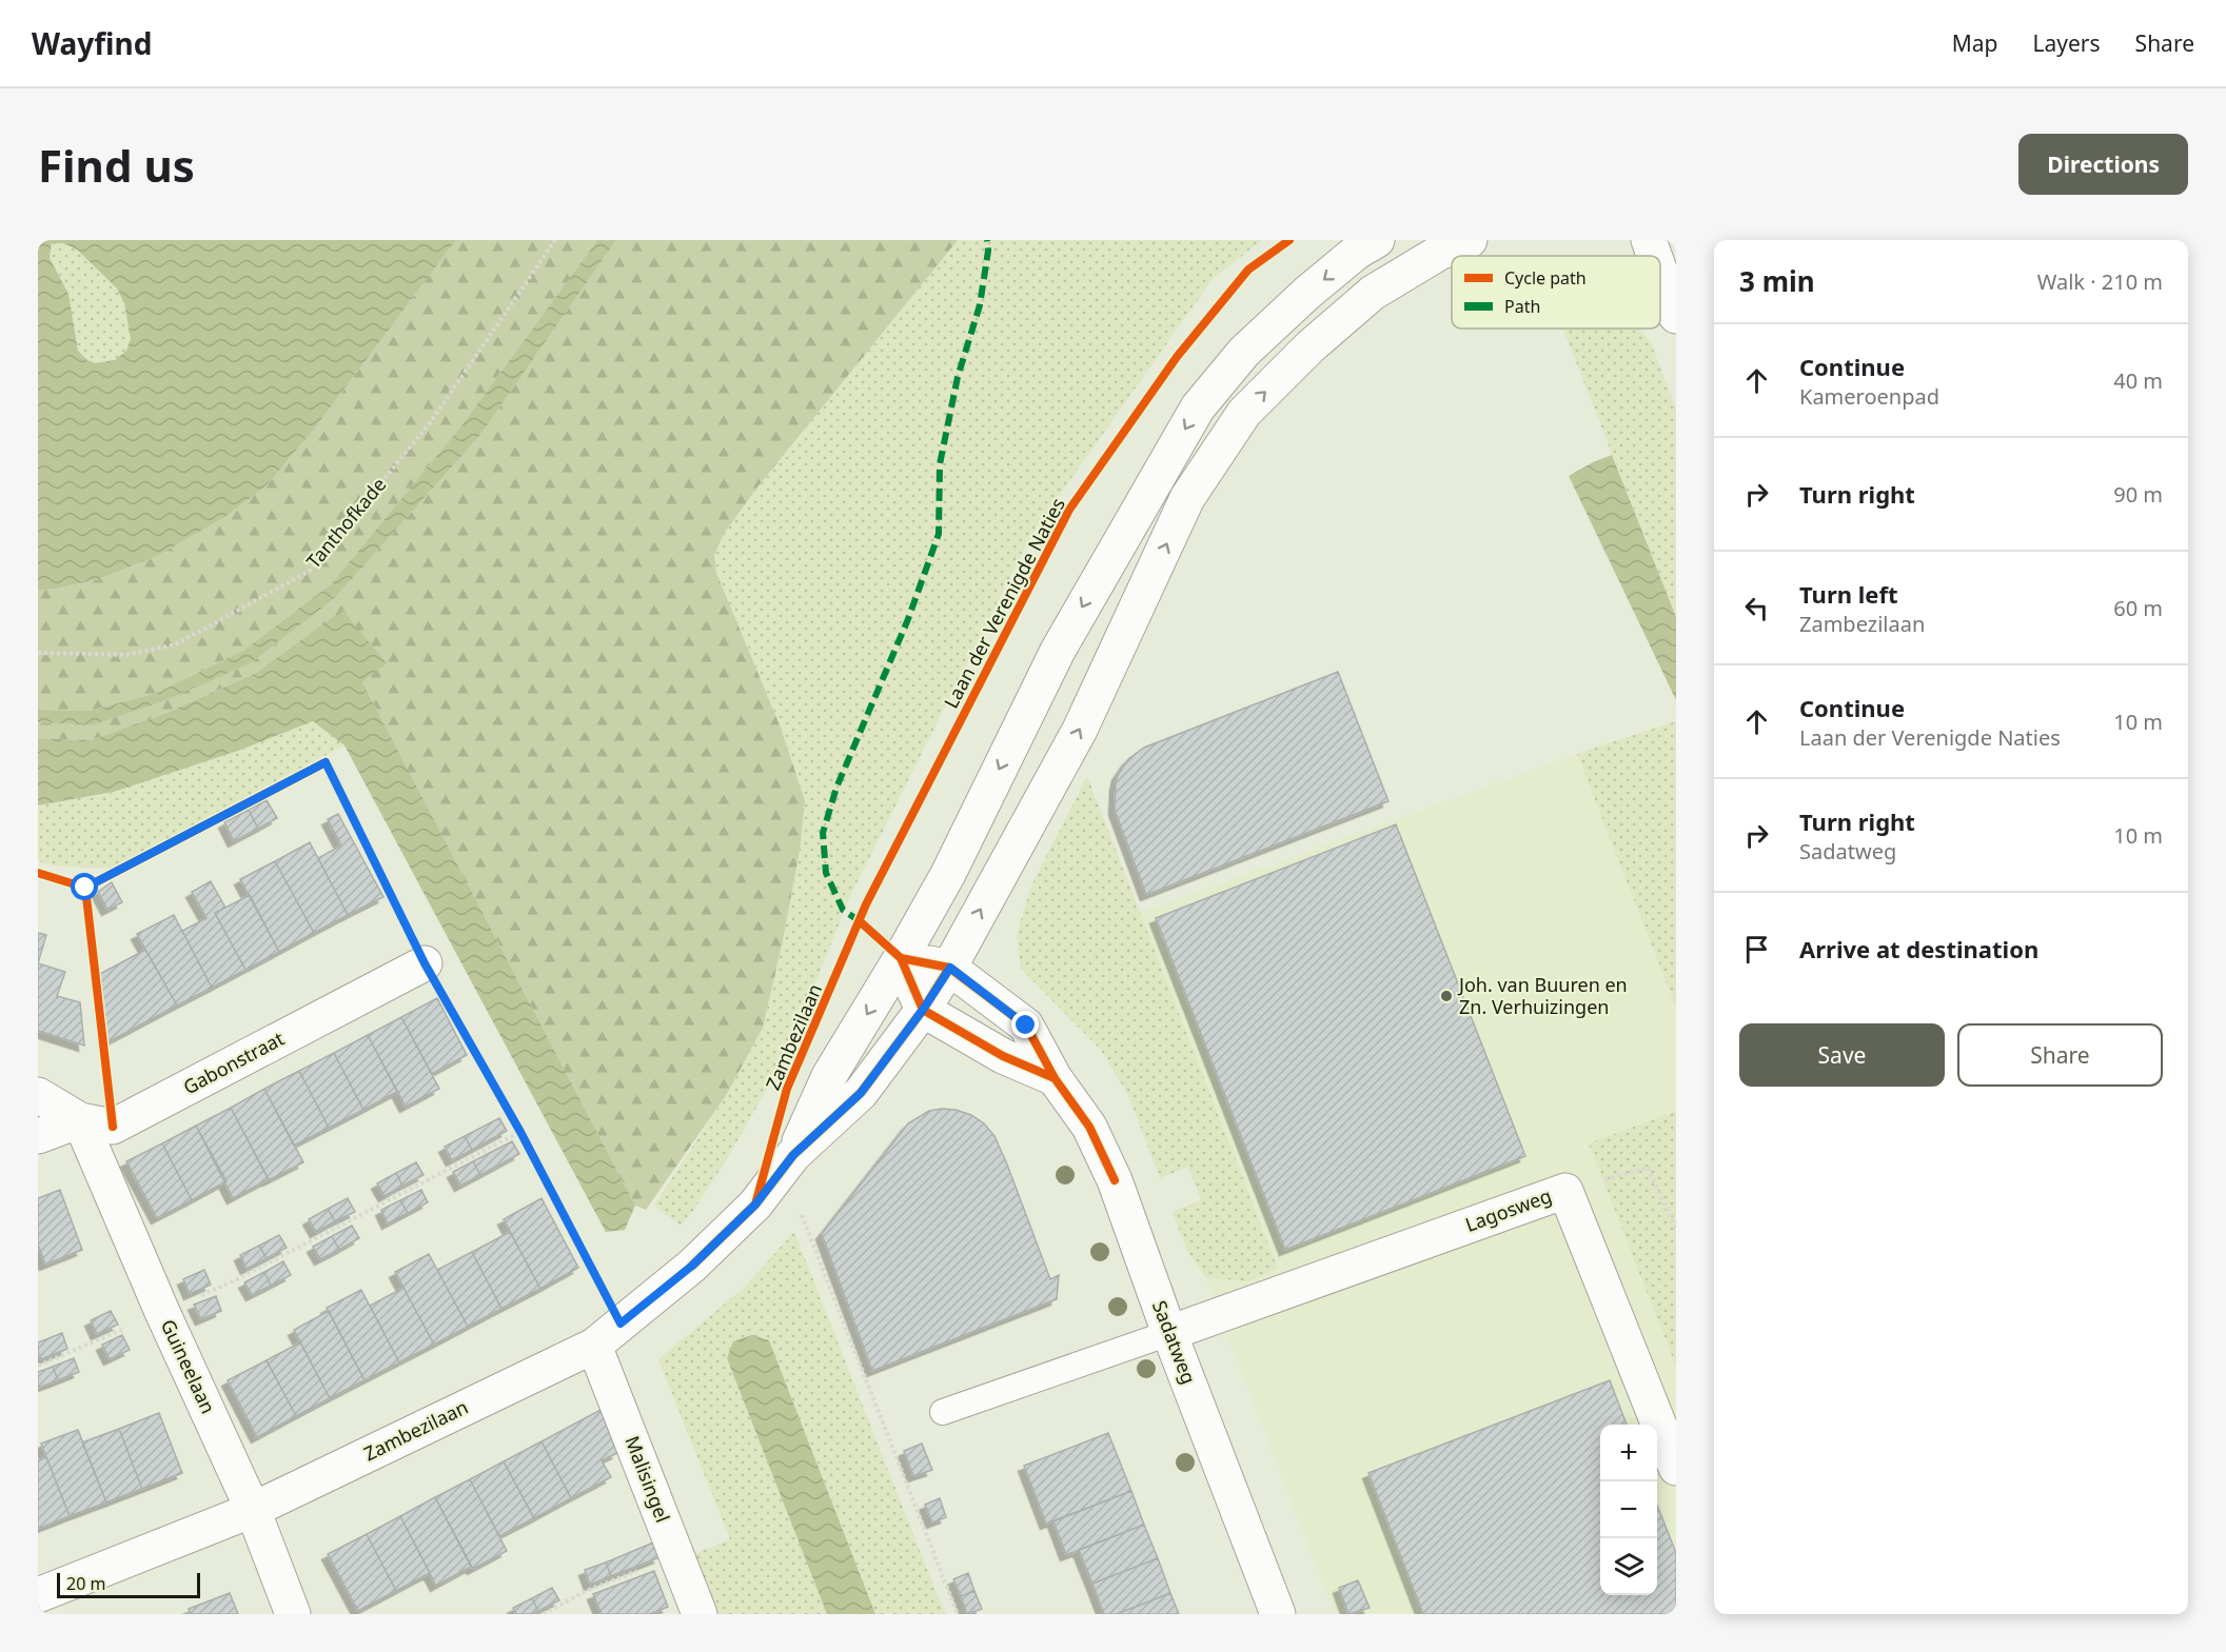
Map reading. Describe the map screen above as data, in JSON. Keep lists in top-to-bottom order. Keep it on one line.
{"streets":{"street":["Zambezilaan","Gabonstraat","Lagosweg","Sadatweg","Guineelaan","Malisingel"],"path":["Tanthofkade"],"cycle path":["Laan der Verenigde Naties"]},"crossings":[["Zambezilaan","Sadatweg"],["Zambezilaan","Guineelaan"],["Zambezilaan","Malisingel"],["Gabonstraat","Guineelaan"],["Lagosweg","Sadatweg"]],"places":["Joh. van Buuren en Zn. Verhuizingen"],"legend":["Cycle path","Path"],"scale_bar":"20 m","page":{"header":"Wayfind","nav":["Map","Layers","Share"],"buttons":["Directions",["Save","Share"]],"title":"Find us","heading":["3 min","Walk · 210 m"],"list":[["Continue","Kameroenpad","40 m"],["Turn right","90 m"],["Turn left","Zambezilaan","60 m"],["Continue","Laan der Verenigde Naties","10 m"],["Turn right","Sadatweg","10 m"],"Arrive at destination"],"map_buttons":["+","−"],"scale":"20 m"}}
